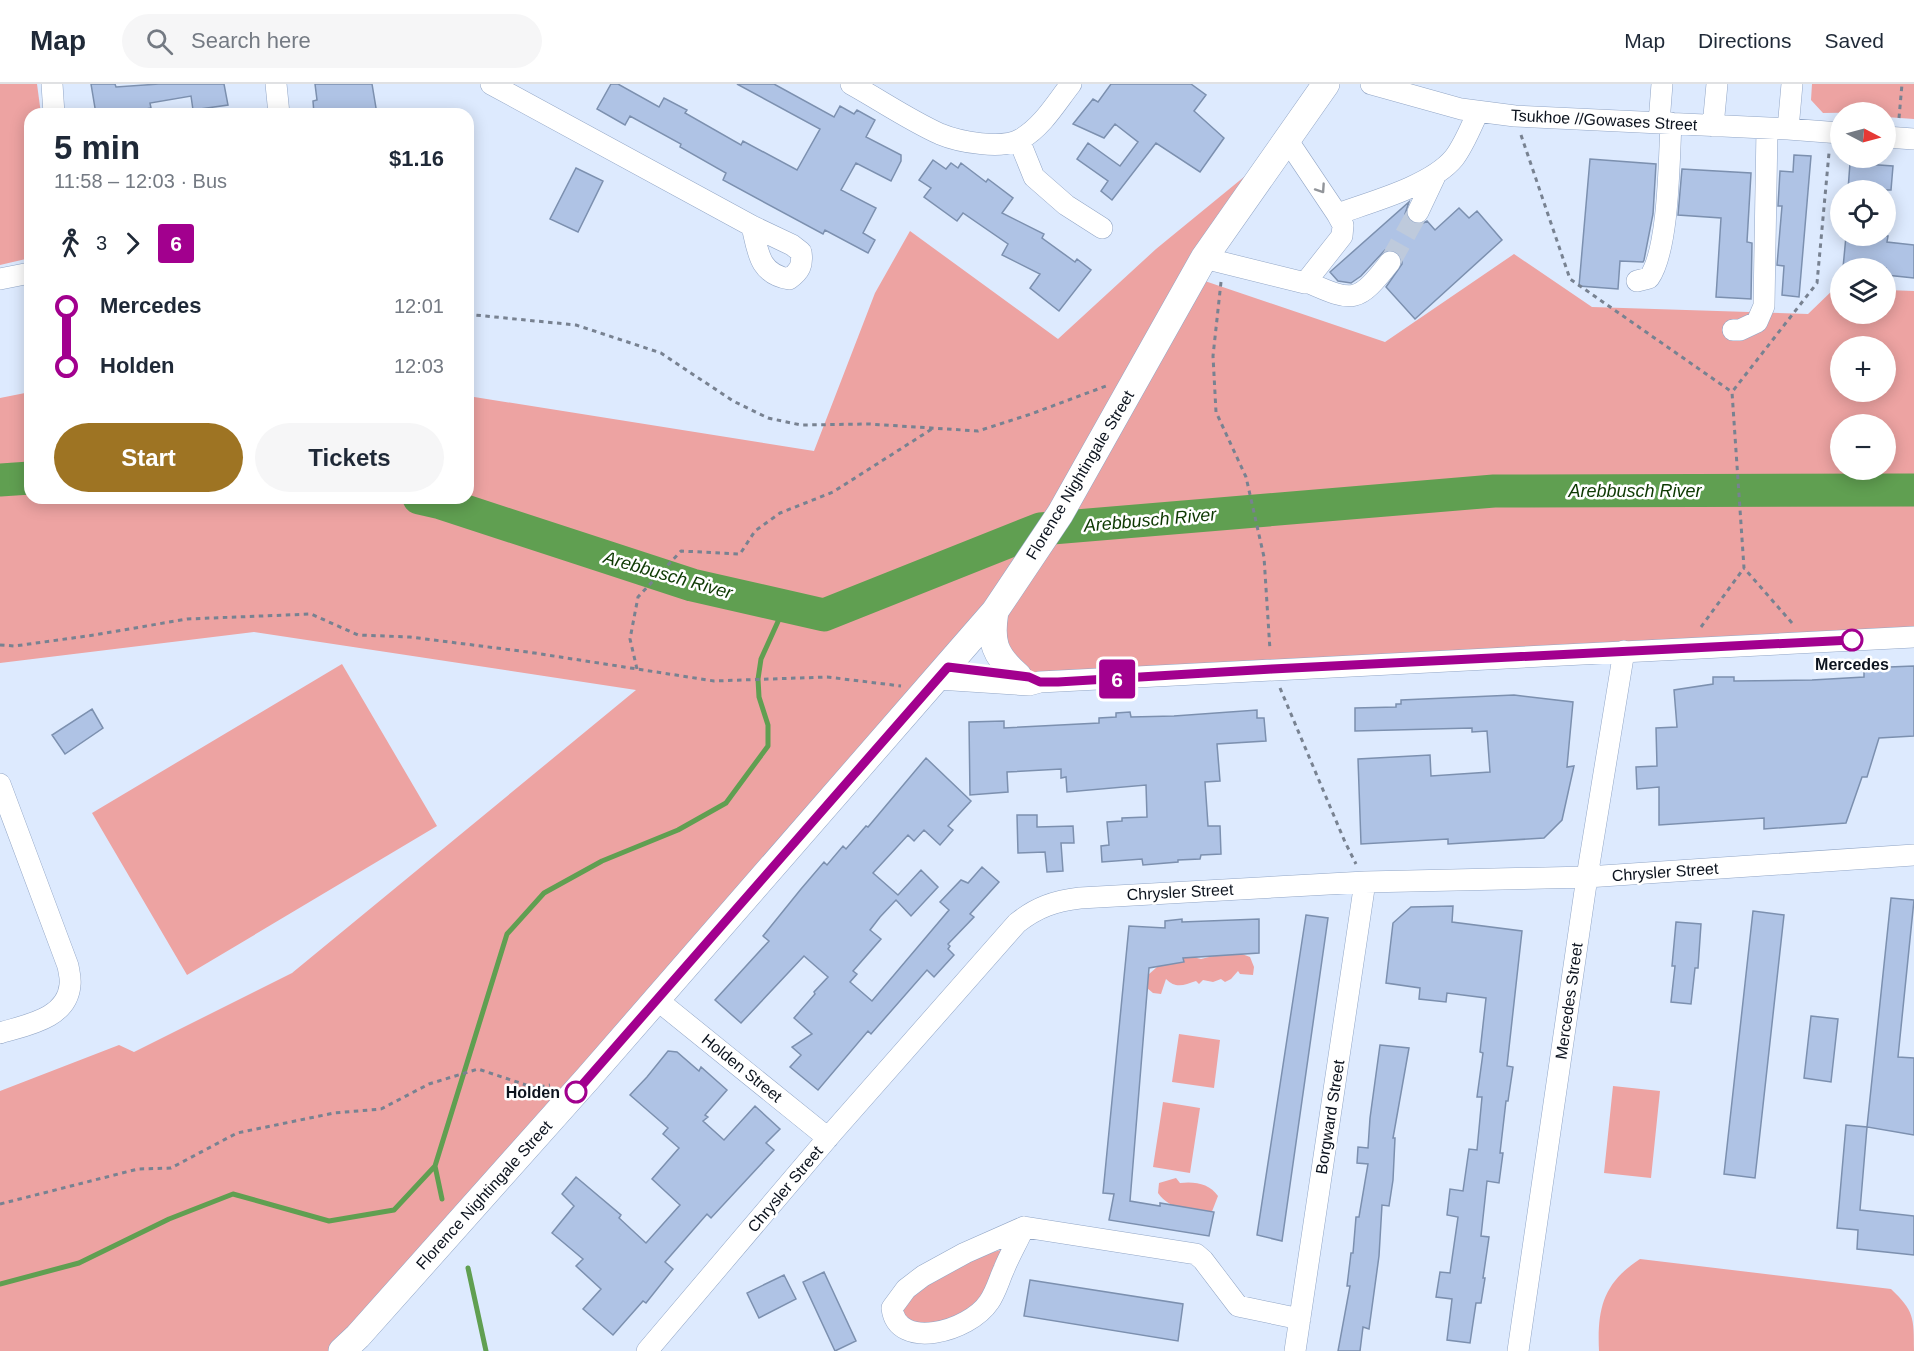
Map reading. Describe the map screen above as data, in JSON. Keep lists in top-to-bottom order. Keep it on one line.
{"streets":{"main road":["Florence Nightingale Street"],"street":["Tsukhoe //Gowases Street","Chrysler Street","Mercedes Street","Holden Street","Borgward Street"]},"crossings":[["Florence Nightingale Street","Holden Street"],["Chrysler Street","Mercedes Street"],["Chrysler Street","Holden Street"],["Chrysler Street","Borgward Street"]],"water":["Arebbusch River"],"places":["Mercedes","Holden"],"lines":["bus line 6"],"north":"right","page":{"header":"Map","search":"Search here","nav":["Map","Directions","Saved"],"on_map":"6","map_buttons":["+","−"],"heading":["5 min","11:58 – 12:03 · Bus","$1.16"],"legs":["3","6"],"list":[{"name":"Mercedes","value":"12:01"},{"name":"Holden","value":"12:03"}],"buttons":["Start","Tickets"]}}
